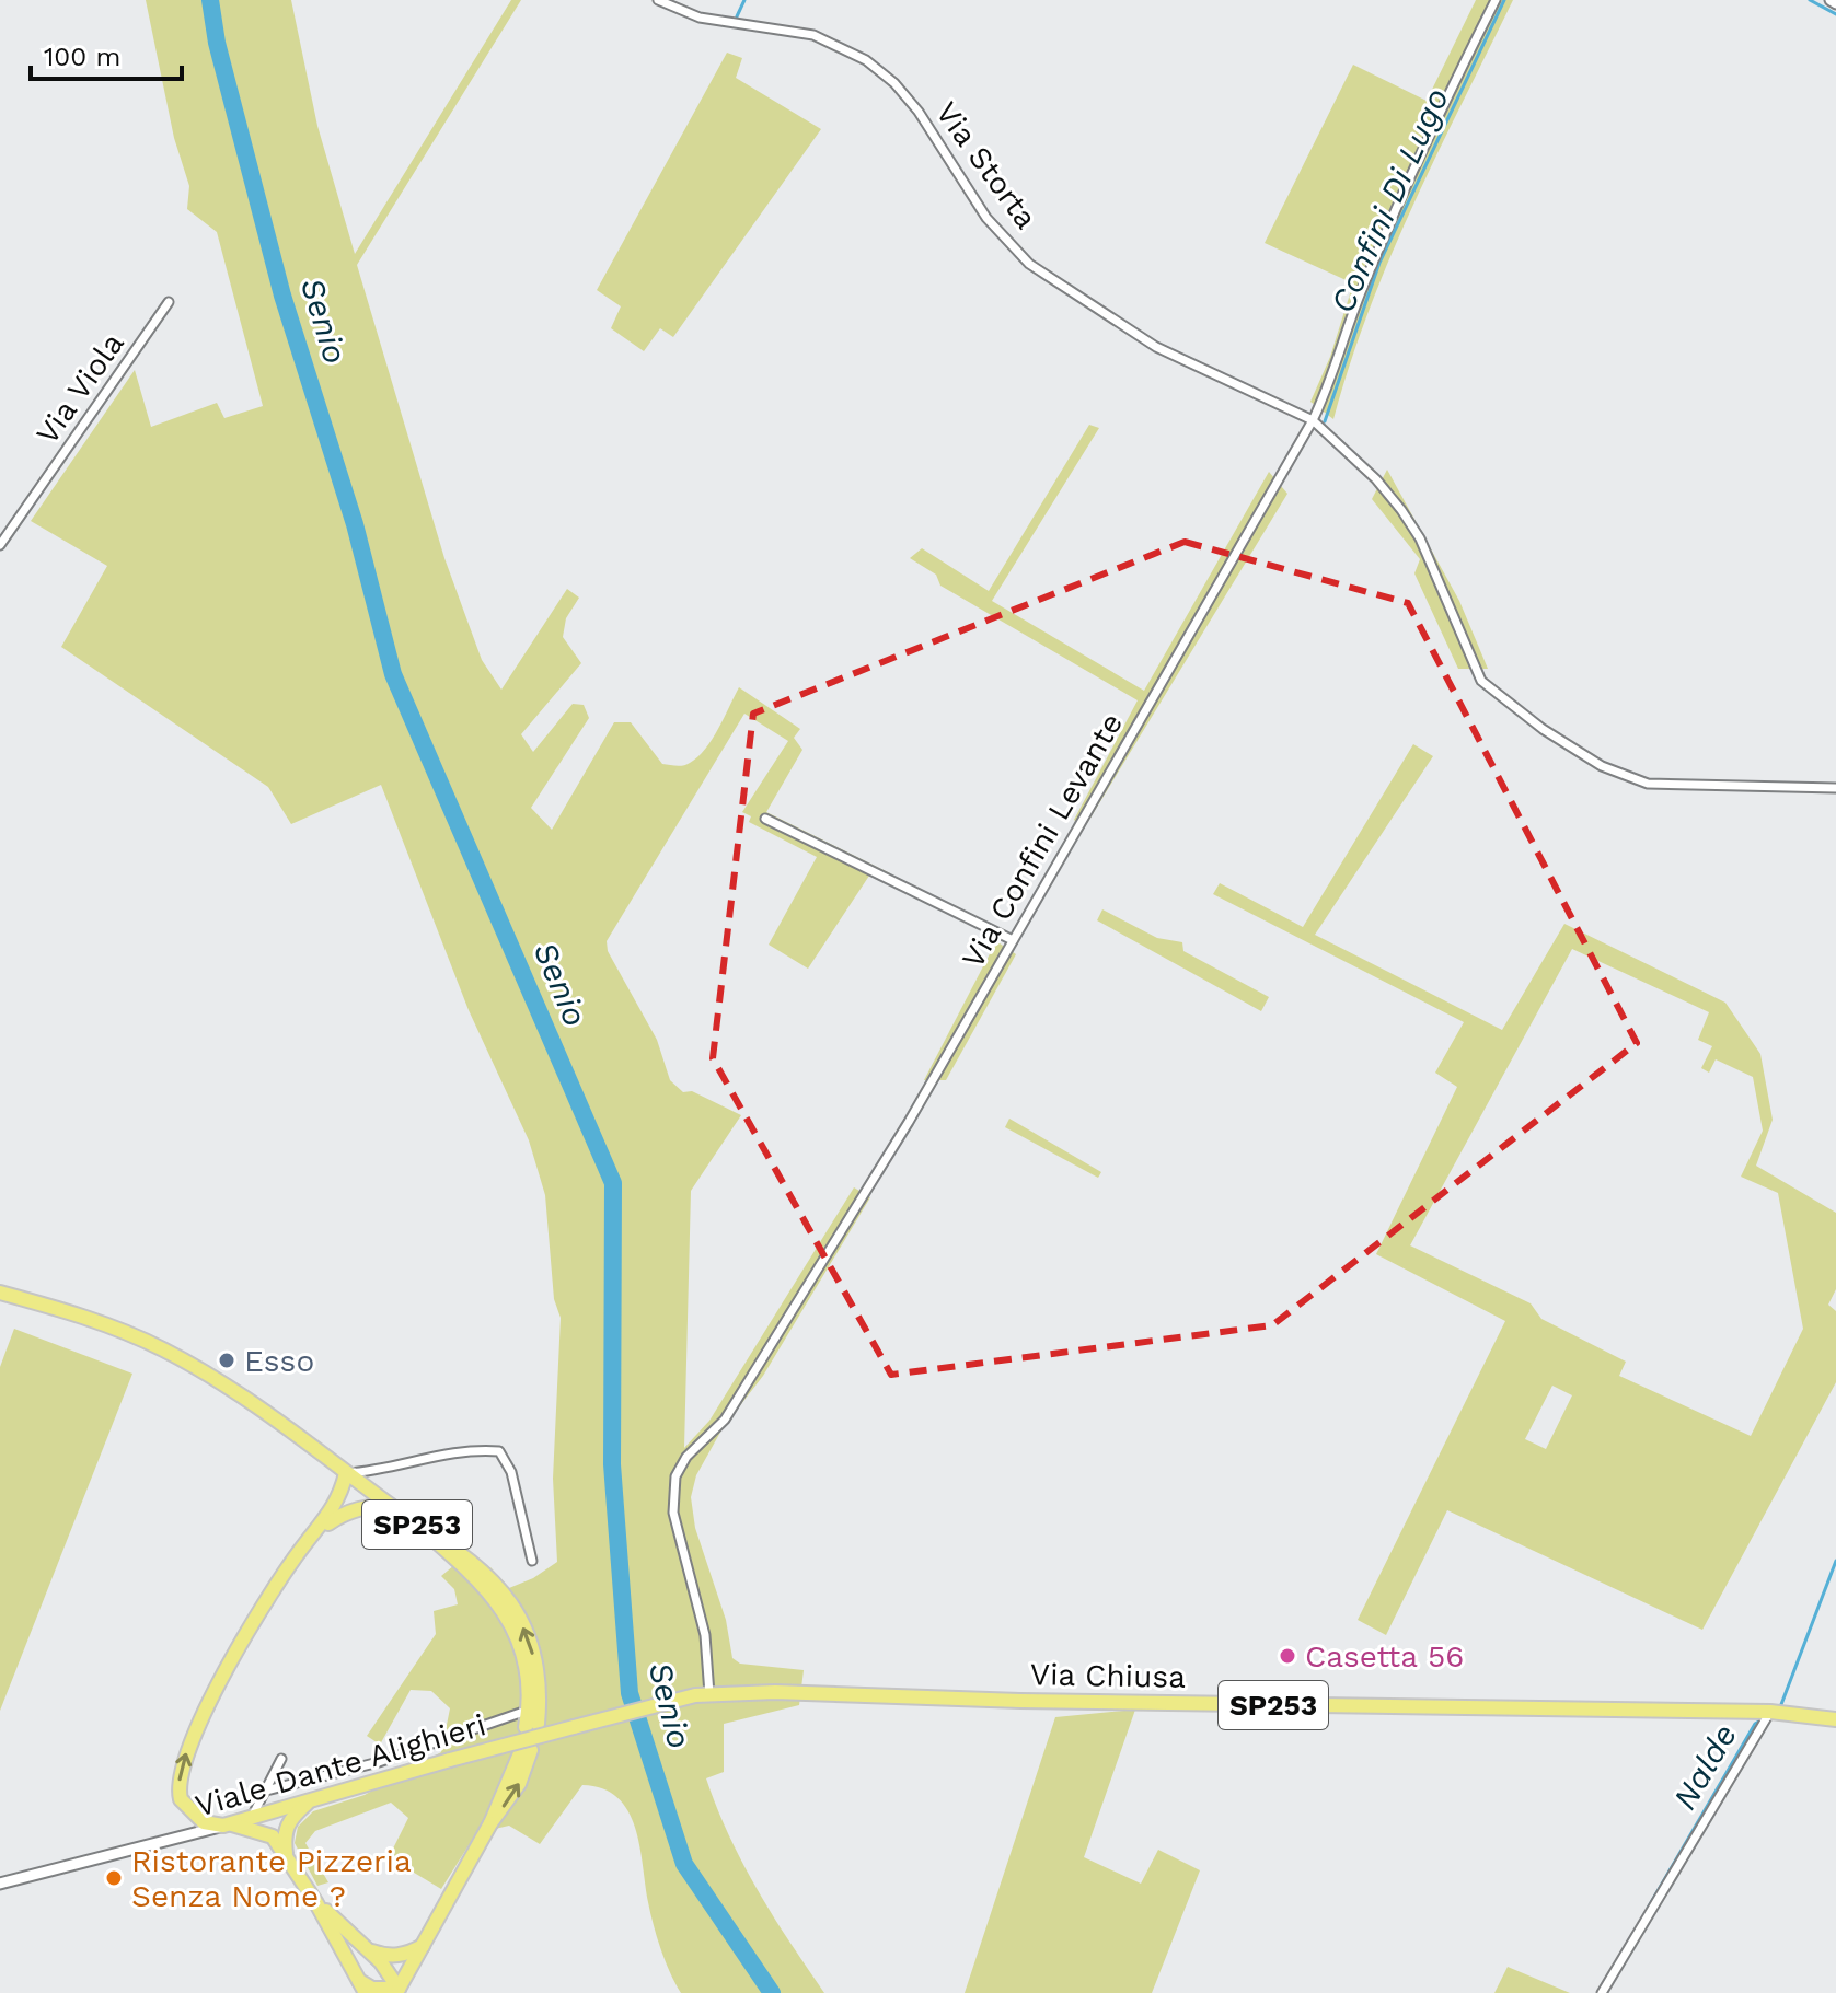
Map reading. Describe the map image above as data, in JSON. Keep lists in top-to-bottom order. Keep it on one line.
{"streets":{"main road":["SP253","Via Chiusa","Viale Dante Alighieri"],"street":["Via Storta","Via Viola","Via Confini Levante"]},"crossings":[["Via Storta","Via Confini Levante"],["Via Confini Levante","Via Chiusa"],["Via Confini Levante","Viale Dante Alighieri"],["SP253","Viale Dante Alighieri"],["Via Chiusa","Viale Dante Alighieri"]],"water":["Confini Di Lugo","Senio","Nalde"],"places":["Esso","Casetta 56","Ristorante Pizzeria Senza Nome ?"],"scale_bar":"100 m"}
